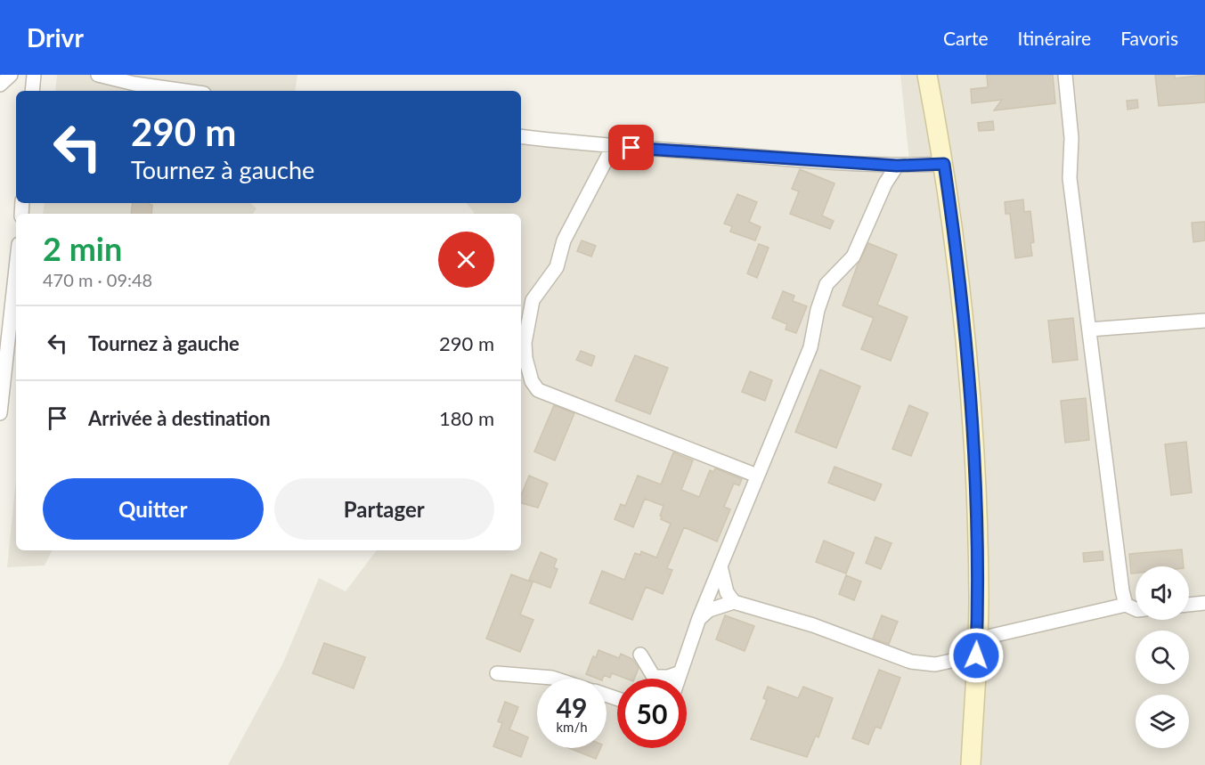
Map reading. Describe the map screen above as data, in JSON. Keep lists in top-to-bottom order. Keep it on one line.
{"page":{"header":"Drivr","nav":["Carte","Itinéraire","Favoris"],"turn":["290 m","Tournez à gauche"],"heading":["2 min","470 m · 09:48"],"list":[{"name":"Tournez à gauche","value":"290 m"},{"name":"Arrivée à destination","value":"180 m"}],"buttons":["Quitter","Partager"],"speed":"49 km/h","limit":"50"}}
